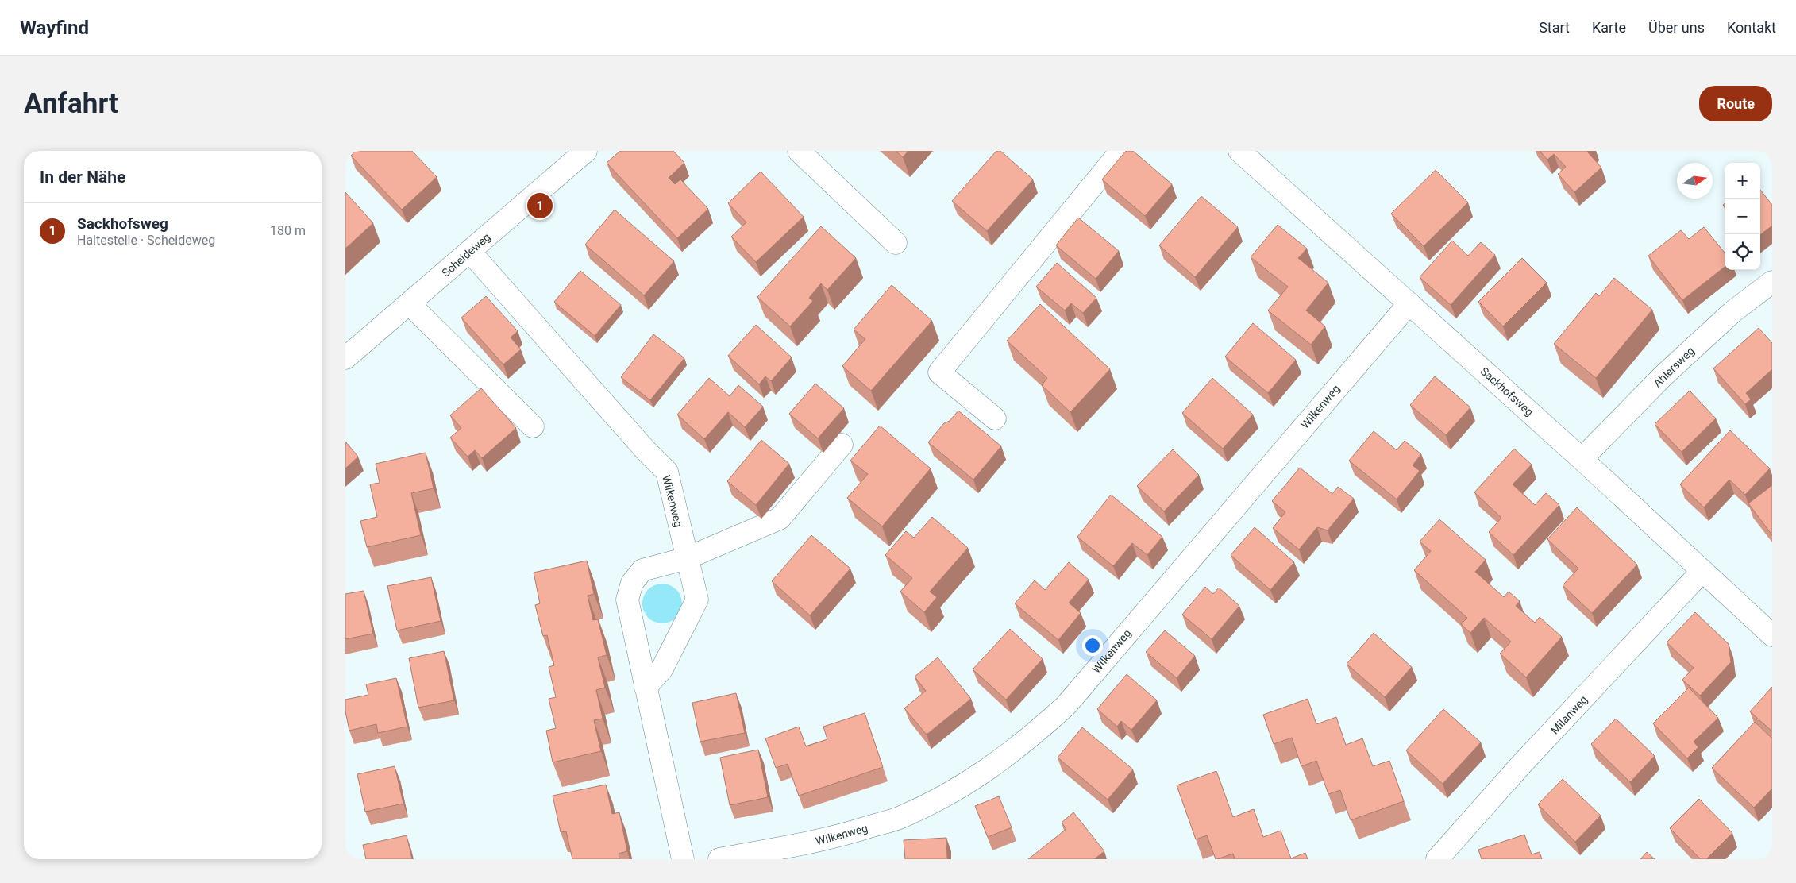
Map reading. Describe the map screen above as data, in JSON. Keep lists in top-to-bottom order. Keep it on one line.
{"streets":{"street":["Scheideweg","Ahlersweg","Sackhofsweg","Wilkenweg","Milanweg"]},"crossings":[["Scheideweg","Wilkenweg"],["Ahlersweg","Sackhofsweg"],["Sackhofsweg","Wilkenweg"],["Sackhofsweg","Milanweg"]],"north":"right","page":{"header":"Wayfind","nav":["Start","Karte","Über uns","Kontakt"],"buttons":"Route","title":"Anfahrt","heading":"In der Nähe","map_buttons":["+","−"],"pins":"1","list":[{"mark":"1","name":"Sackhofsweg","note":"Haltestelle · Scheideweg","value":"180 m"}]}}
